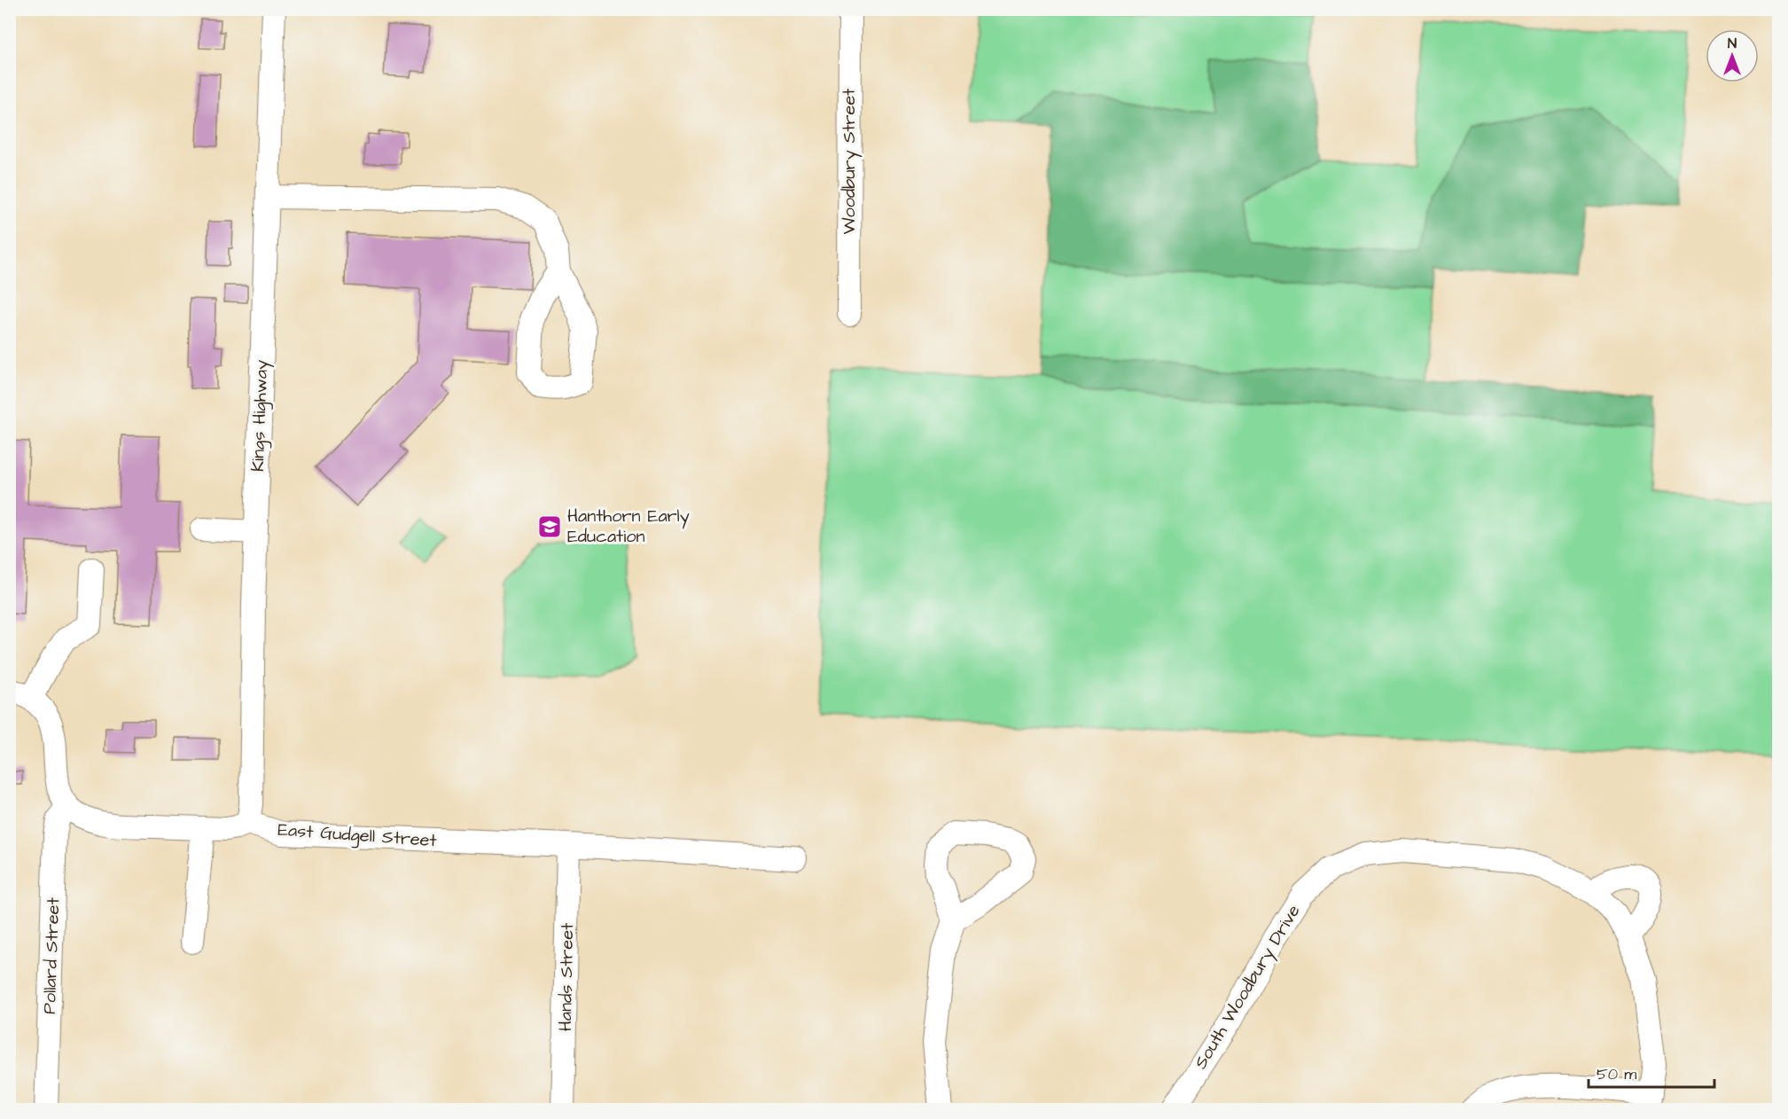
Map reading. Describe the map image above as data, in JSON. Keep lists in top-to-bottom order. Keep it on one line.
{"streets":{"street":["Woodbury Street","Kings Highway","East Gudgell Street","Pollard Street","Hands Street","South Woodbury Drive"]},"crossings":[["Kings Highway","East Gudgell Street"],["East Gudgell Street","Hands Street"]],"places":{"school or university":["Hanthorn Early Education"]},"scale_bar":"50 m","north":"top"}
